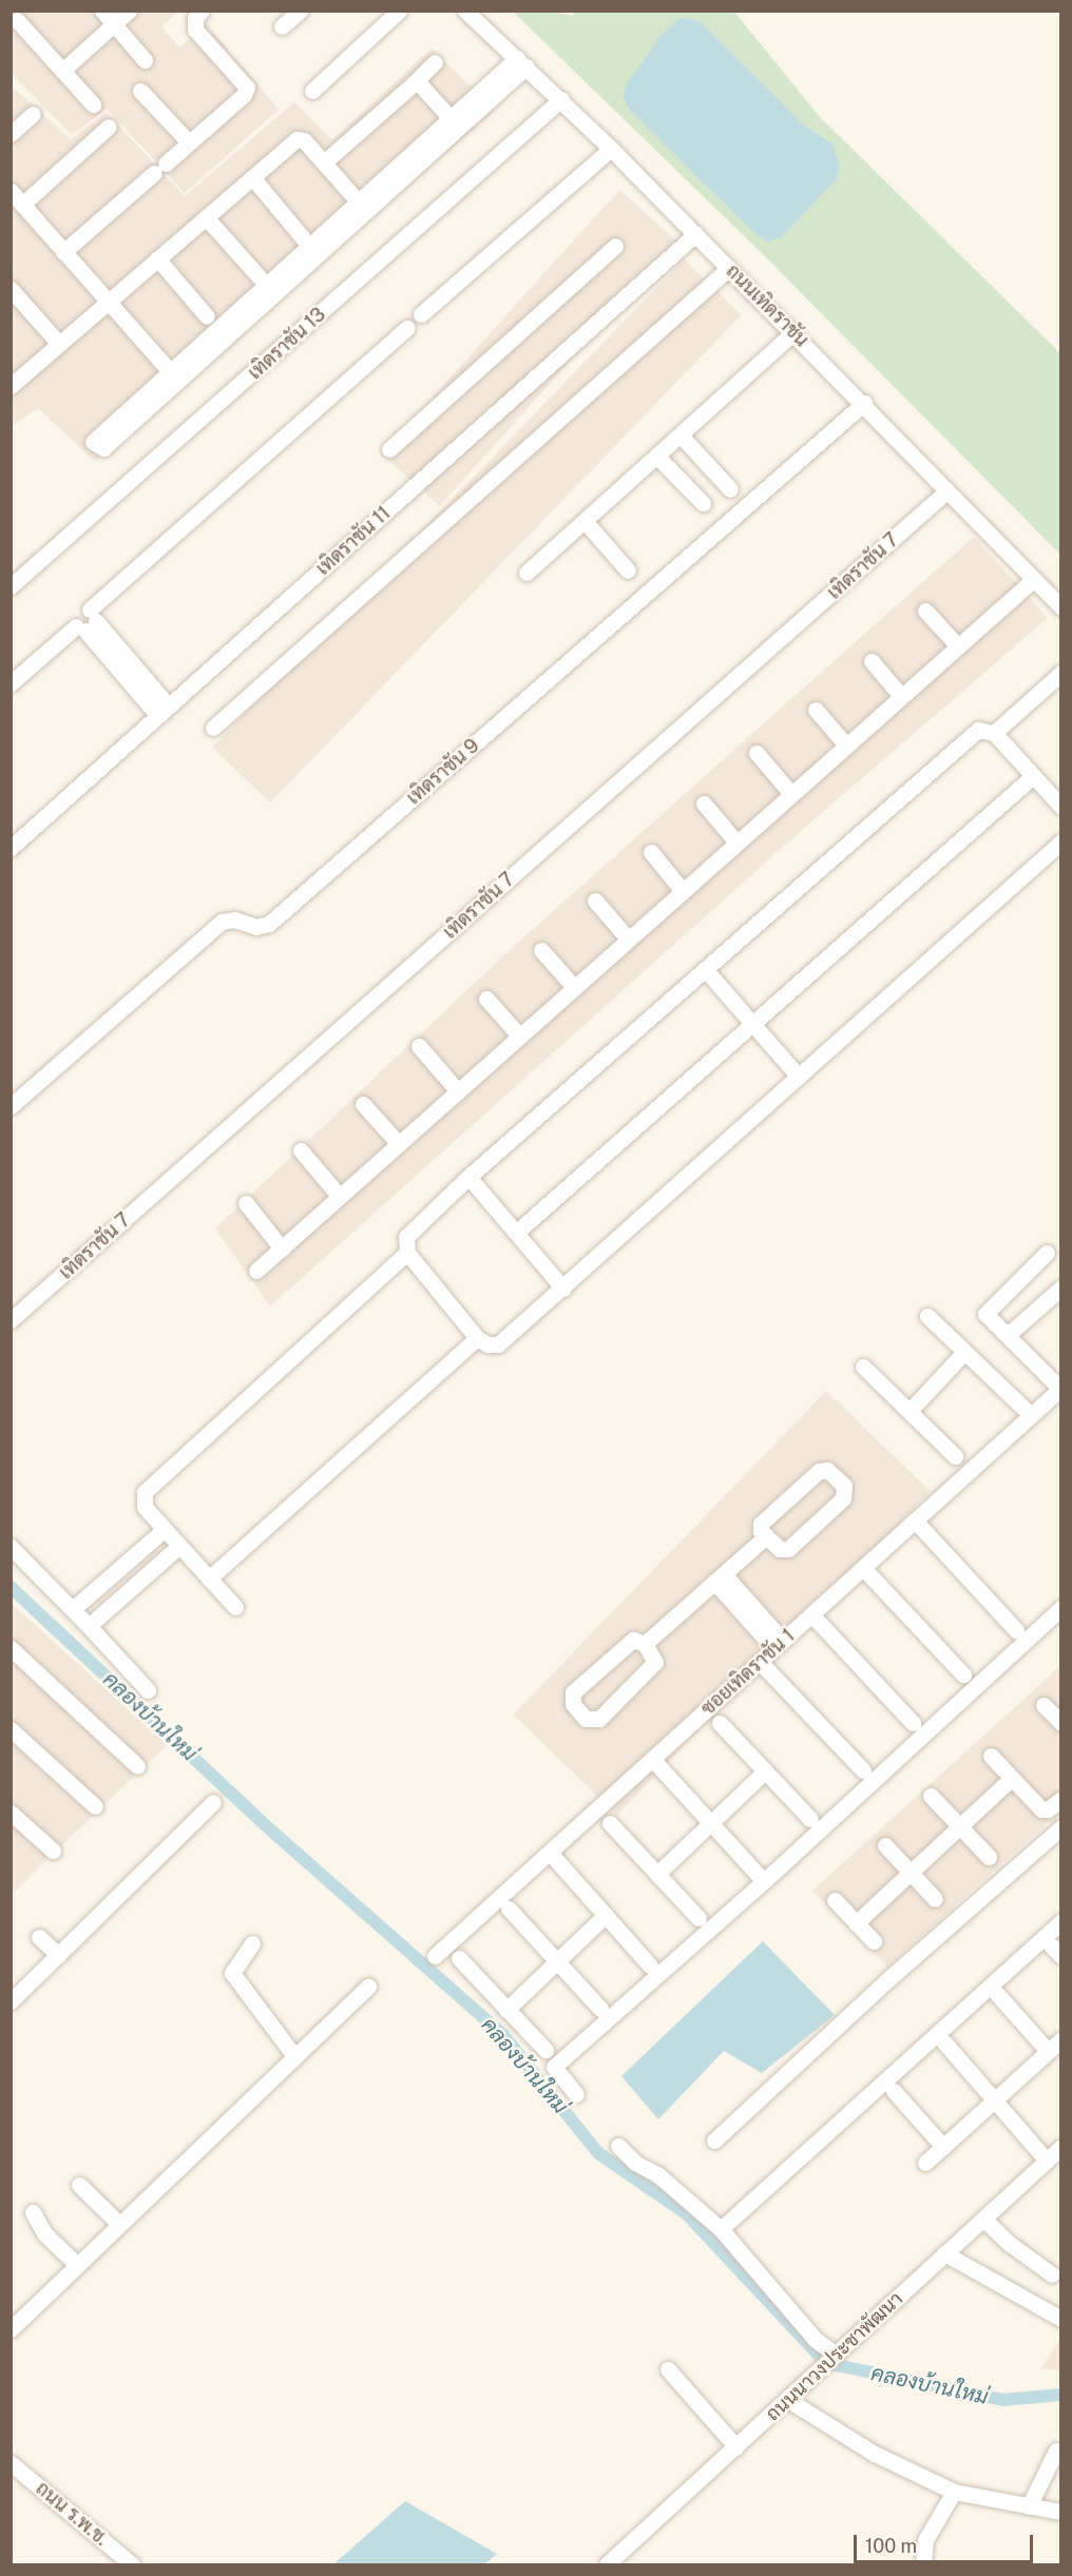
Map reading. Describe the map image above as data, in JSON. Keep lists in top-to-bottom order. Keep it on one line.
{"streets":{"street":["ถนนเทิดราชัน","เทิดราชัน 13","เทิดราชัน 11","เทิดราชัน 7","เทิดราชัน 9","ซอยเทิดราชัน 1","ถนนนาวงประชาพัฒนา","ถนน ร.พ.ช."]},"crossings":[["ถนนเทิดราชัน","เทิดราชัน 13"],["ถนนเทิดราชัน","เทิดราชัน 11"],["ถนนเทิดราชัน","เทิดราชัน 7"],["ถนนเทิดราชัน","เทิดราชัน 9"]],"water":["คลองบ้านใหม่"],"scale_bar":"100 m"}
